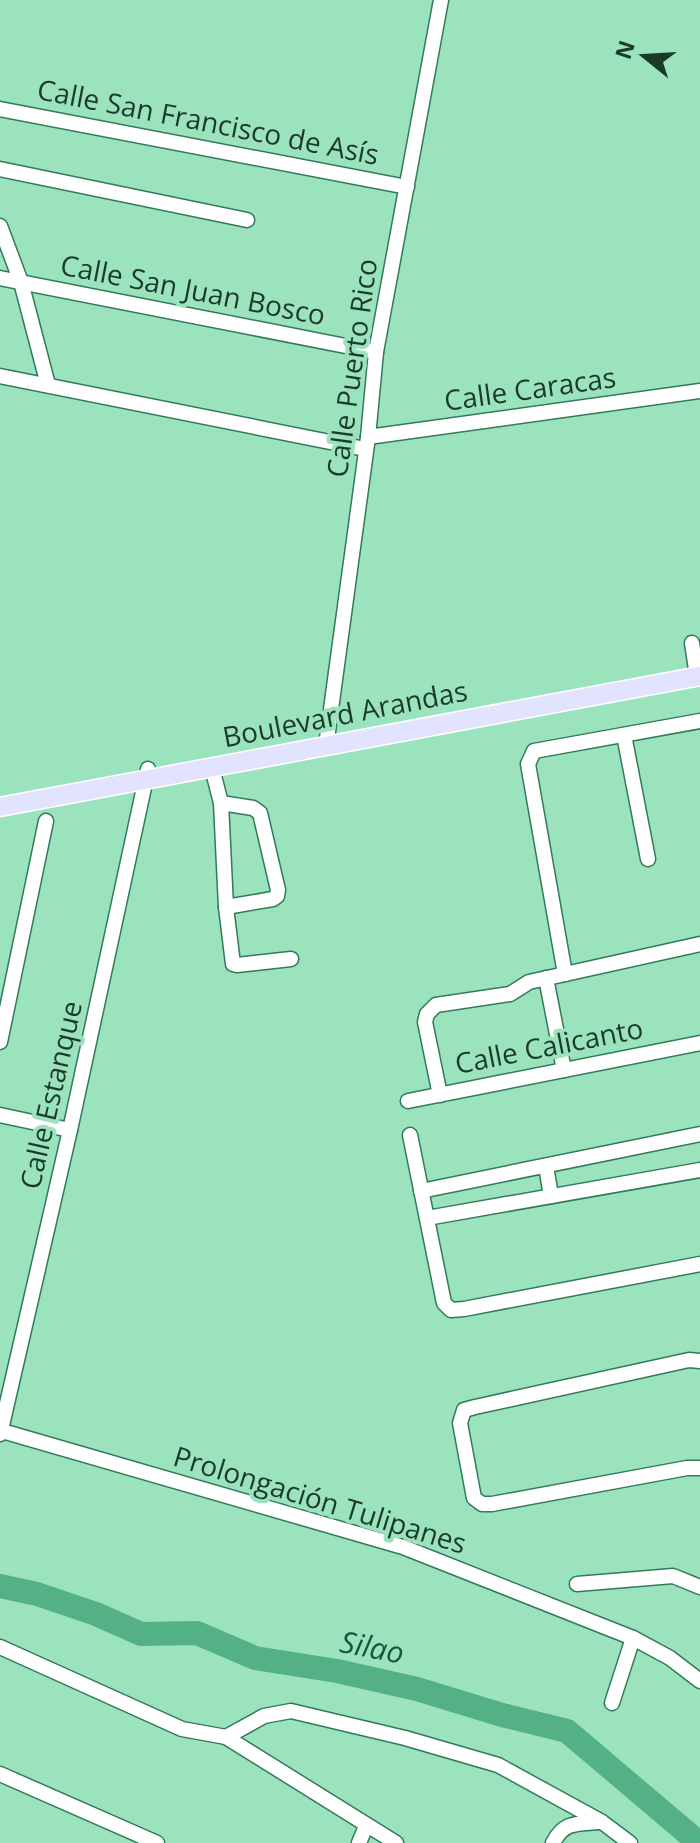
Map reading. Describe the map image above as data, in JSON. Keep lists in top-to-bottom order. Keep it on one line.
{"streets":{"main road":["Boulevard Arandas"],"street":["Calle San Francisco de Asís","Calle San Juan Bosco","Calle Puerto Rico","Calle Caracas","Calle Calicanto","Calle Estanque","Prolongación Tulipanes"]},"crossings":[["Calle San Francisco de Asís","Calle Puerto Rico"],["Calle San Juan Bosco","Calle Puerto Rico"],["Calle Puerto Rico","Calle Caracas"],["Calle Puerto Rico","Boulevard Arandas"],["Boulevard Arandas","Calle Estanque"],["Calle Estanque","Prolongación Tulipanes"]],"water":["Silao"],"north":"left"}
